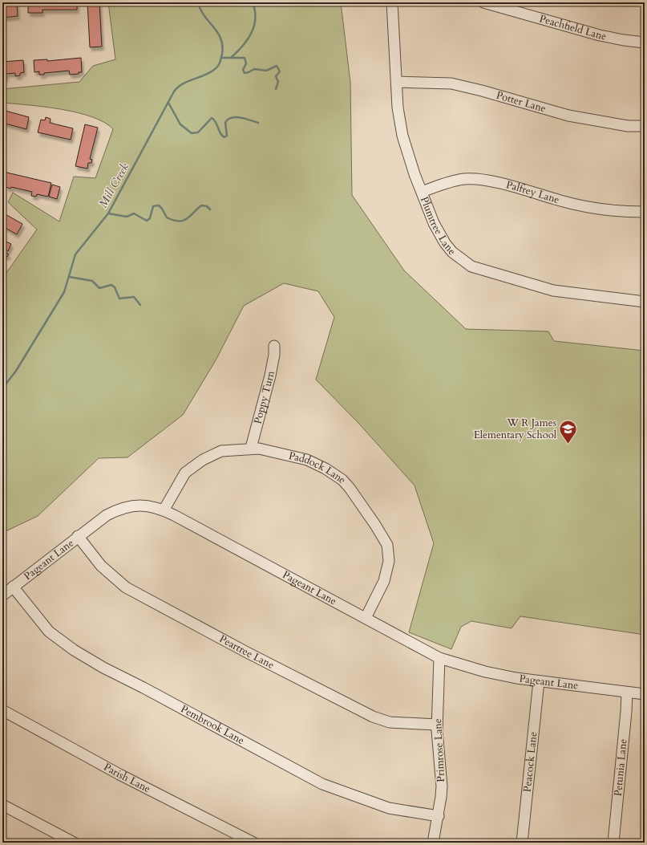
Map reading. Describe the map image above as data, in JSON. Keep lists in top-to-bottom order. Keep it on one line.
{"streets":{"street":["Peachfield Lane","Potter Lane","Palfrey Lane","Plumtree Lane","Poppy Turn","Paddock Lane","Pageant Lane","Peartree Lane","Pembrook Lane","Primrose Lane","Peacock Lane","Petunia Lane","Parish Lane"]},"crossings":[["Potter Lane","Plumtree Lane"],["Palfrey Lane","Plumtree Lane"],["Poppy Turn","Paddock Lane"],["Paddock Lane","Pageant Lane"],["Pageant Lane","Peartree Lane"],["Pageant Lane","Pembrook Lane"],["Pageant Lane","Primrose Lane"],["Pageant Lane","Peacock Lane"],["Pageant Lane","Petunia Lane"],["Peartree Lane","Primrose Lane"],["Pembrook Lane","Primrose Lane"]],"water":["Mill Creek"],"places":{"school or university":["W R James Elementary School"]}}
